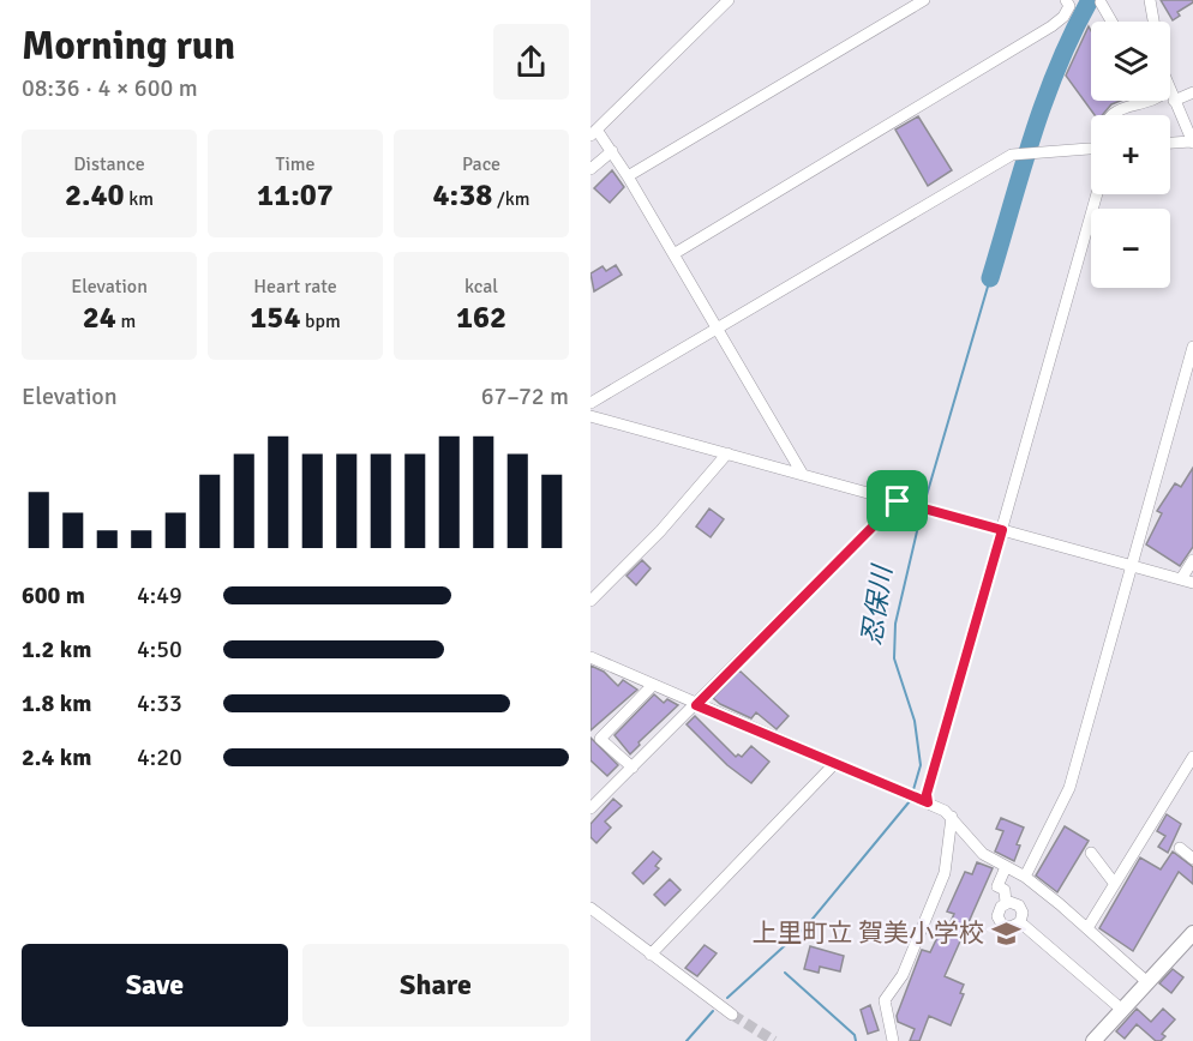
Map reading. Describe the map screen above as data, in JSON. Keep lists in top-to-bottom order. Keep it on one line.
{"water":["忍保川"],"places":{"school or university":["上里町立 賀美小学校"]},"page":{"heading":["Morning run","08:36 · 4 × 600 m"],"map_buttons":["+","−"],"stats":[["Distance","2.40 km"],["Time","11:07"],["Pace","4:38 /km"],["Elevation","24 m"],["Heart rate","154 bpm"],["kcal","162"]],"chart":["Elevation","67–72 m"],"list":[{"name":"600 m","note":"4:49"},{"name":"1.2 km","note":"4:50"},{"name":"1.8 km","note":"4:33"},{"name":"2.4 km","note":"4:20"}],"buttons":["Save","Share"]}}
